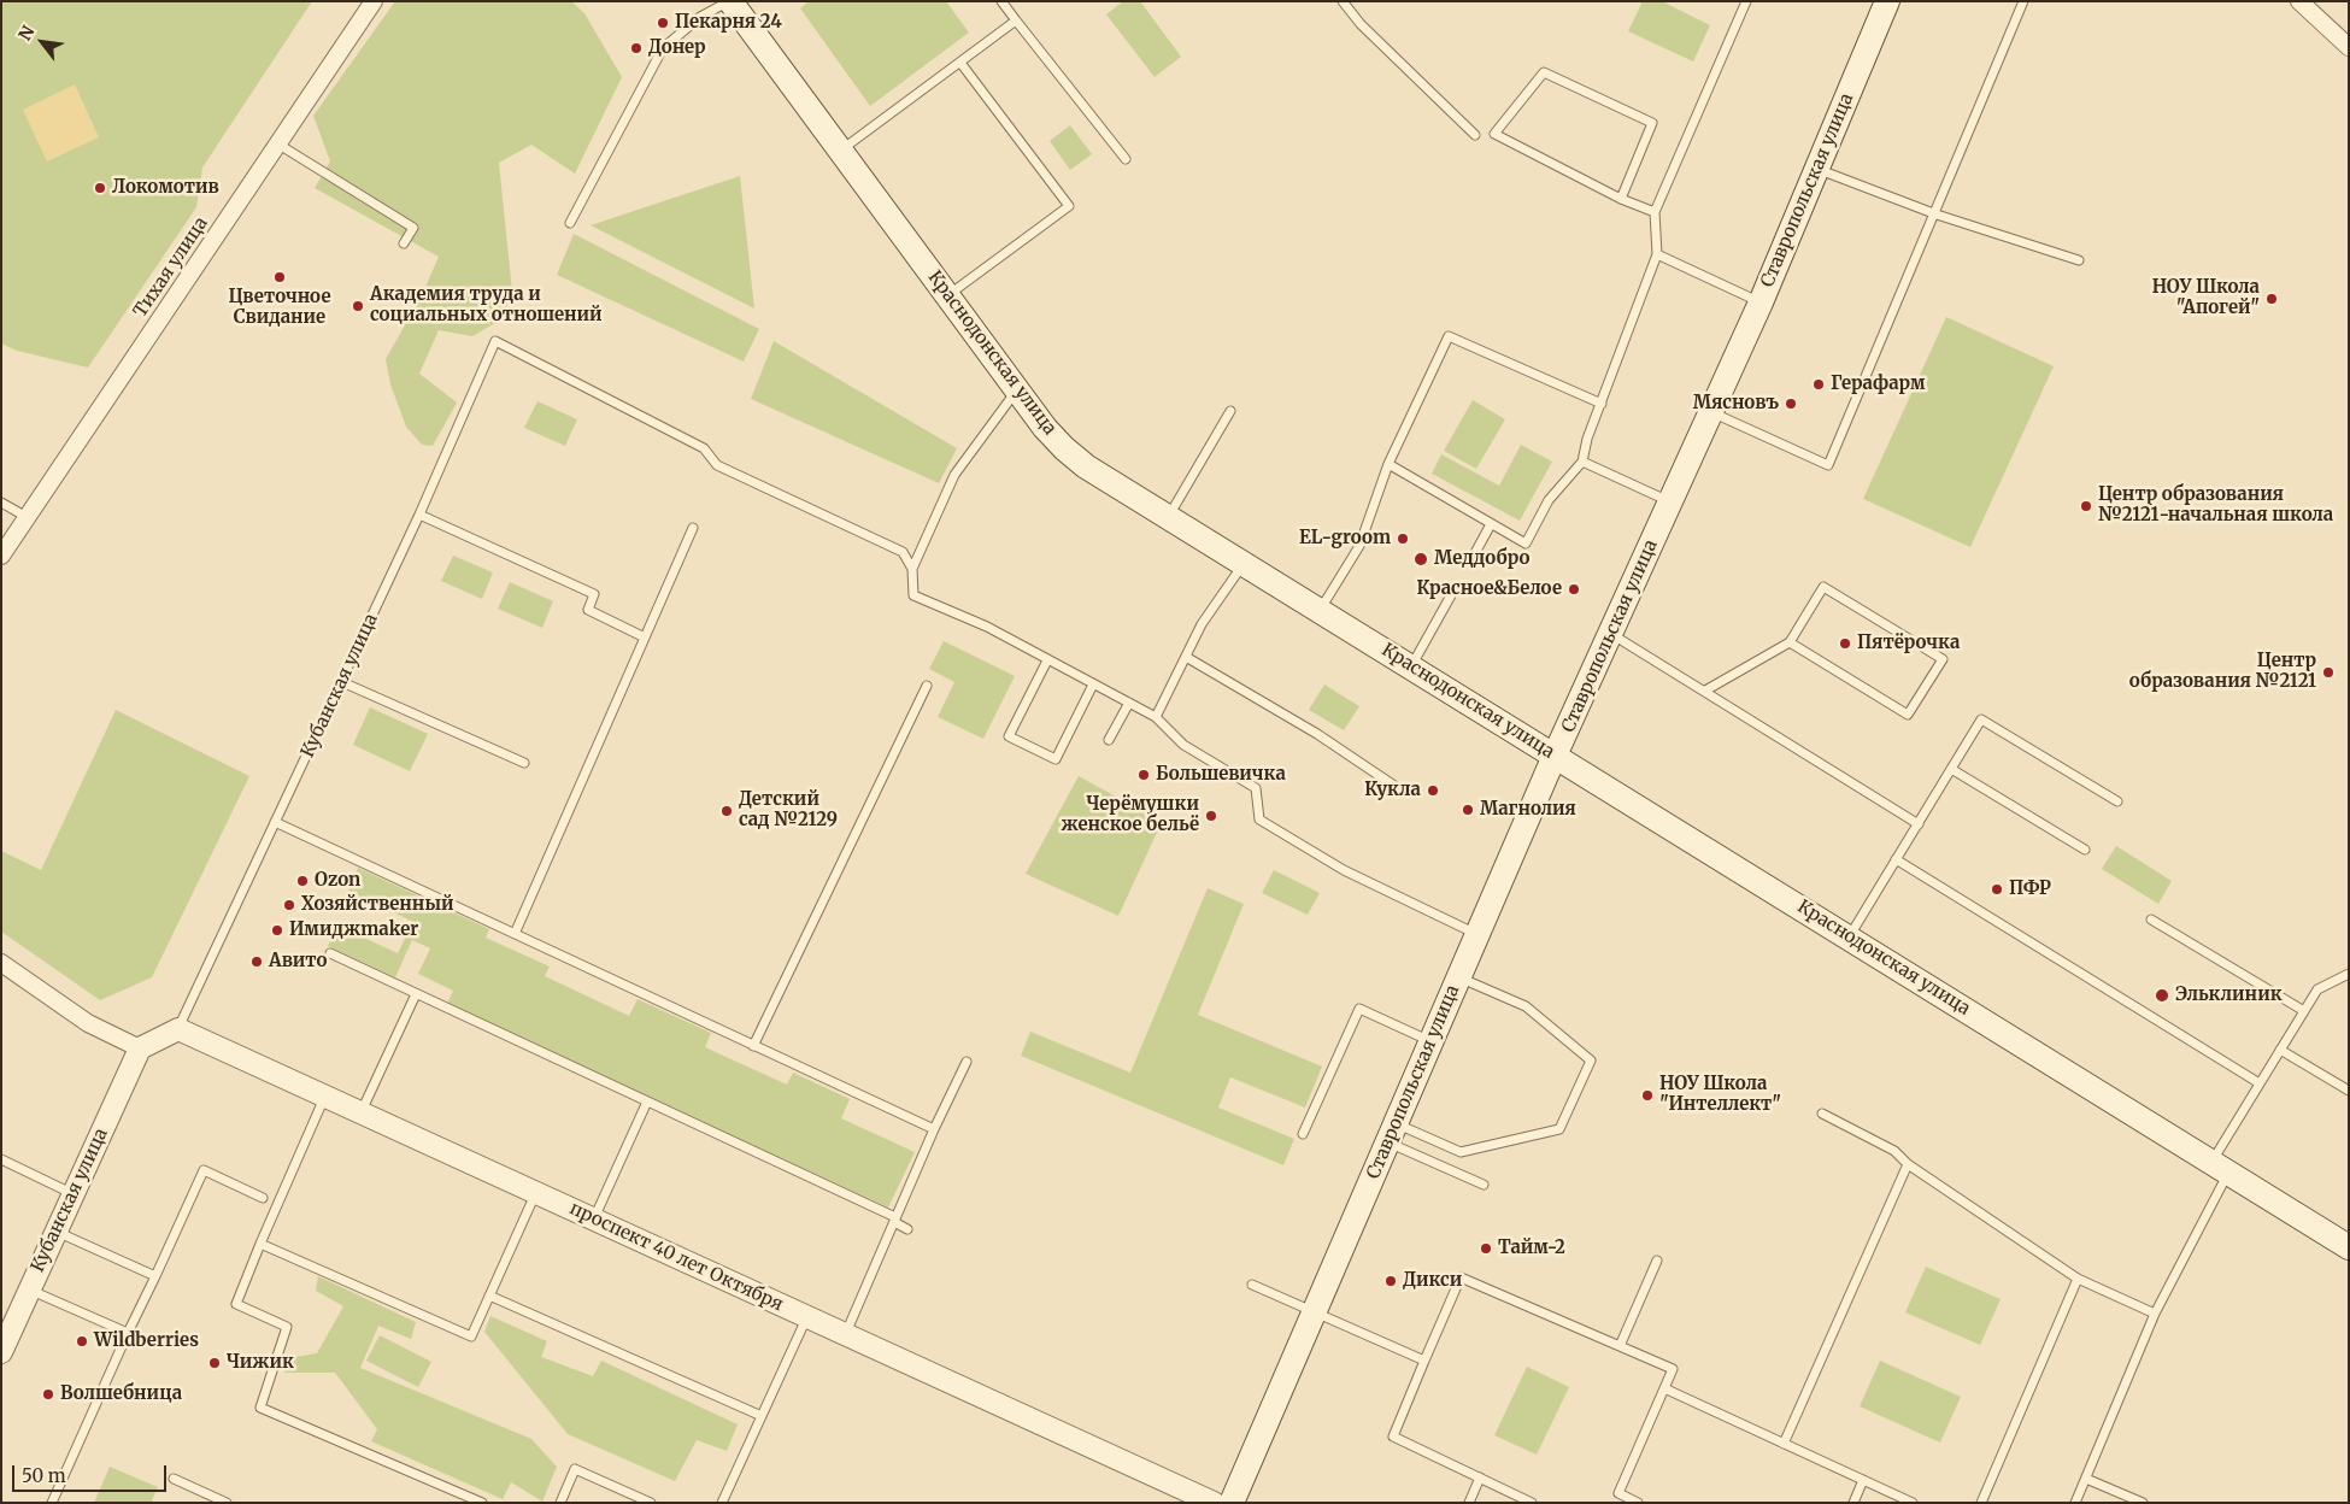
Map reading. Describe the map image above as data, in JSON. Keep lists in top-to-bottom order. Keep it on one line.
{"streets":{"main road":["Ставропольская улица","Краснодонская улица"],"street":["Тихая улица","Кубанская улица","проспект 40 лет Октября"]},"crossings":[["Ставропольская улица","Краснодонская улица"],["Кубанская улица","проспект 40 лет Октября"]],"places":["Пекарня 24","Донер","Локомотив","Цветочное Свидание","НОУ Школа \"Апогей\"","Академия труда и социальных отношений","Герафарм","Мясновъ","Центр образования №2121-начальная школа","EL-groom","Меддобро","Красное&Белое","Пятёрочка","Центр образования №2121","Большевичка","Кукла","Магнолия","Детский сад №2129","Черёмушки женское бельё","Ozon","ПФР","Хозяйственный","Имиджmaker","Авито","Эльклиник","НОУ Школа \"Интеллект\"","Тайм-2","Дикси","Wildberries","Чижик","Волшебница"],"scale_bar":"50 m","north":"top left"}
